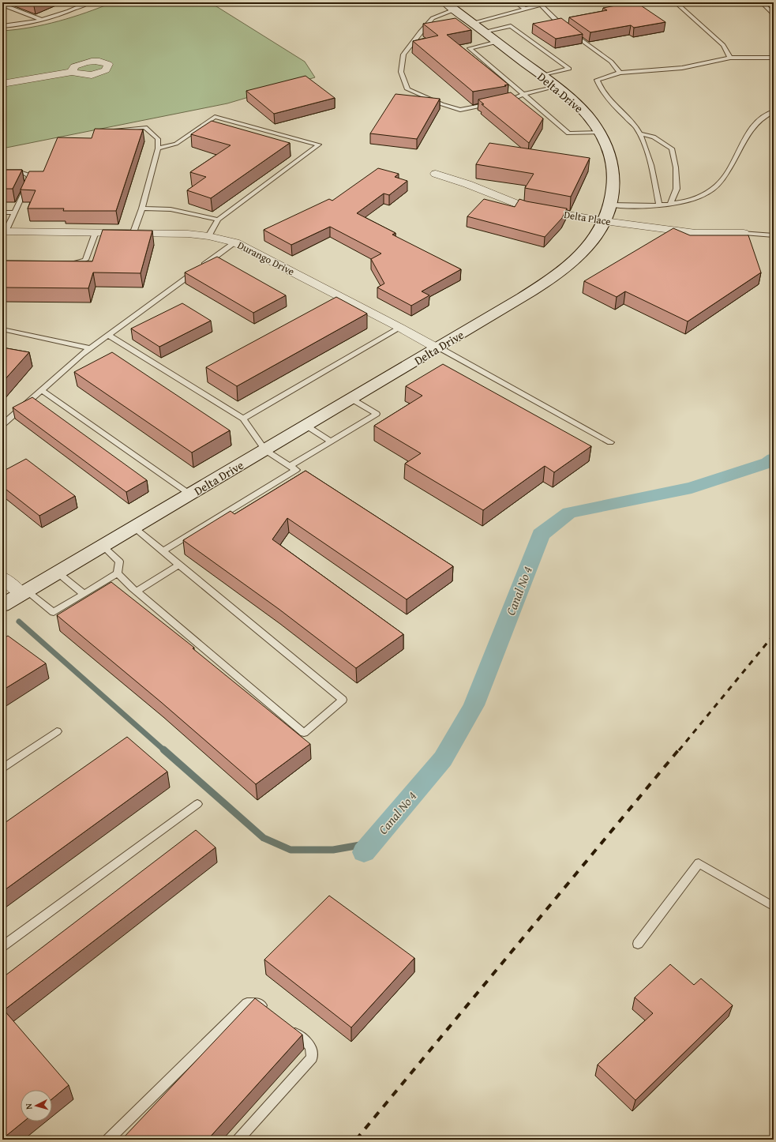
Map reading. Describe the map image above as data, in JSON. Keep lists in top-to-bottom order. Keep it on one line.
{"streets":{"main road":["Delta Drive"],"street":["Delta Place","Durango Drive"]},"crossings":[["Delta Drive","Delta Place"],["Delta Drive","Durango Drive"]],"water":["Canal No 4"],"north":"left"}
